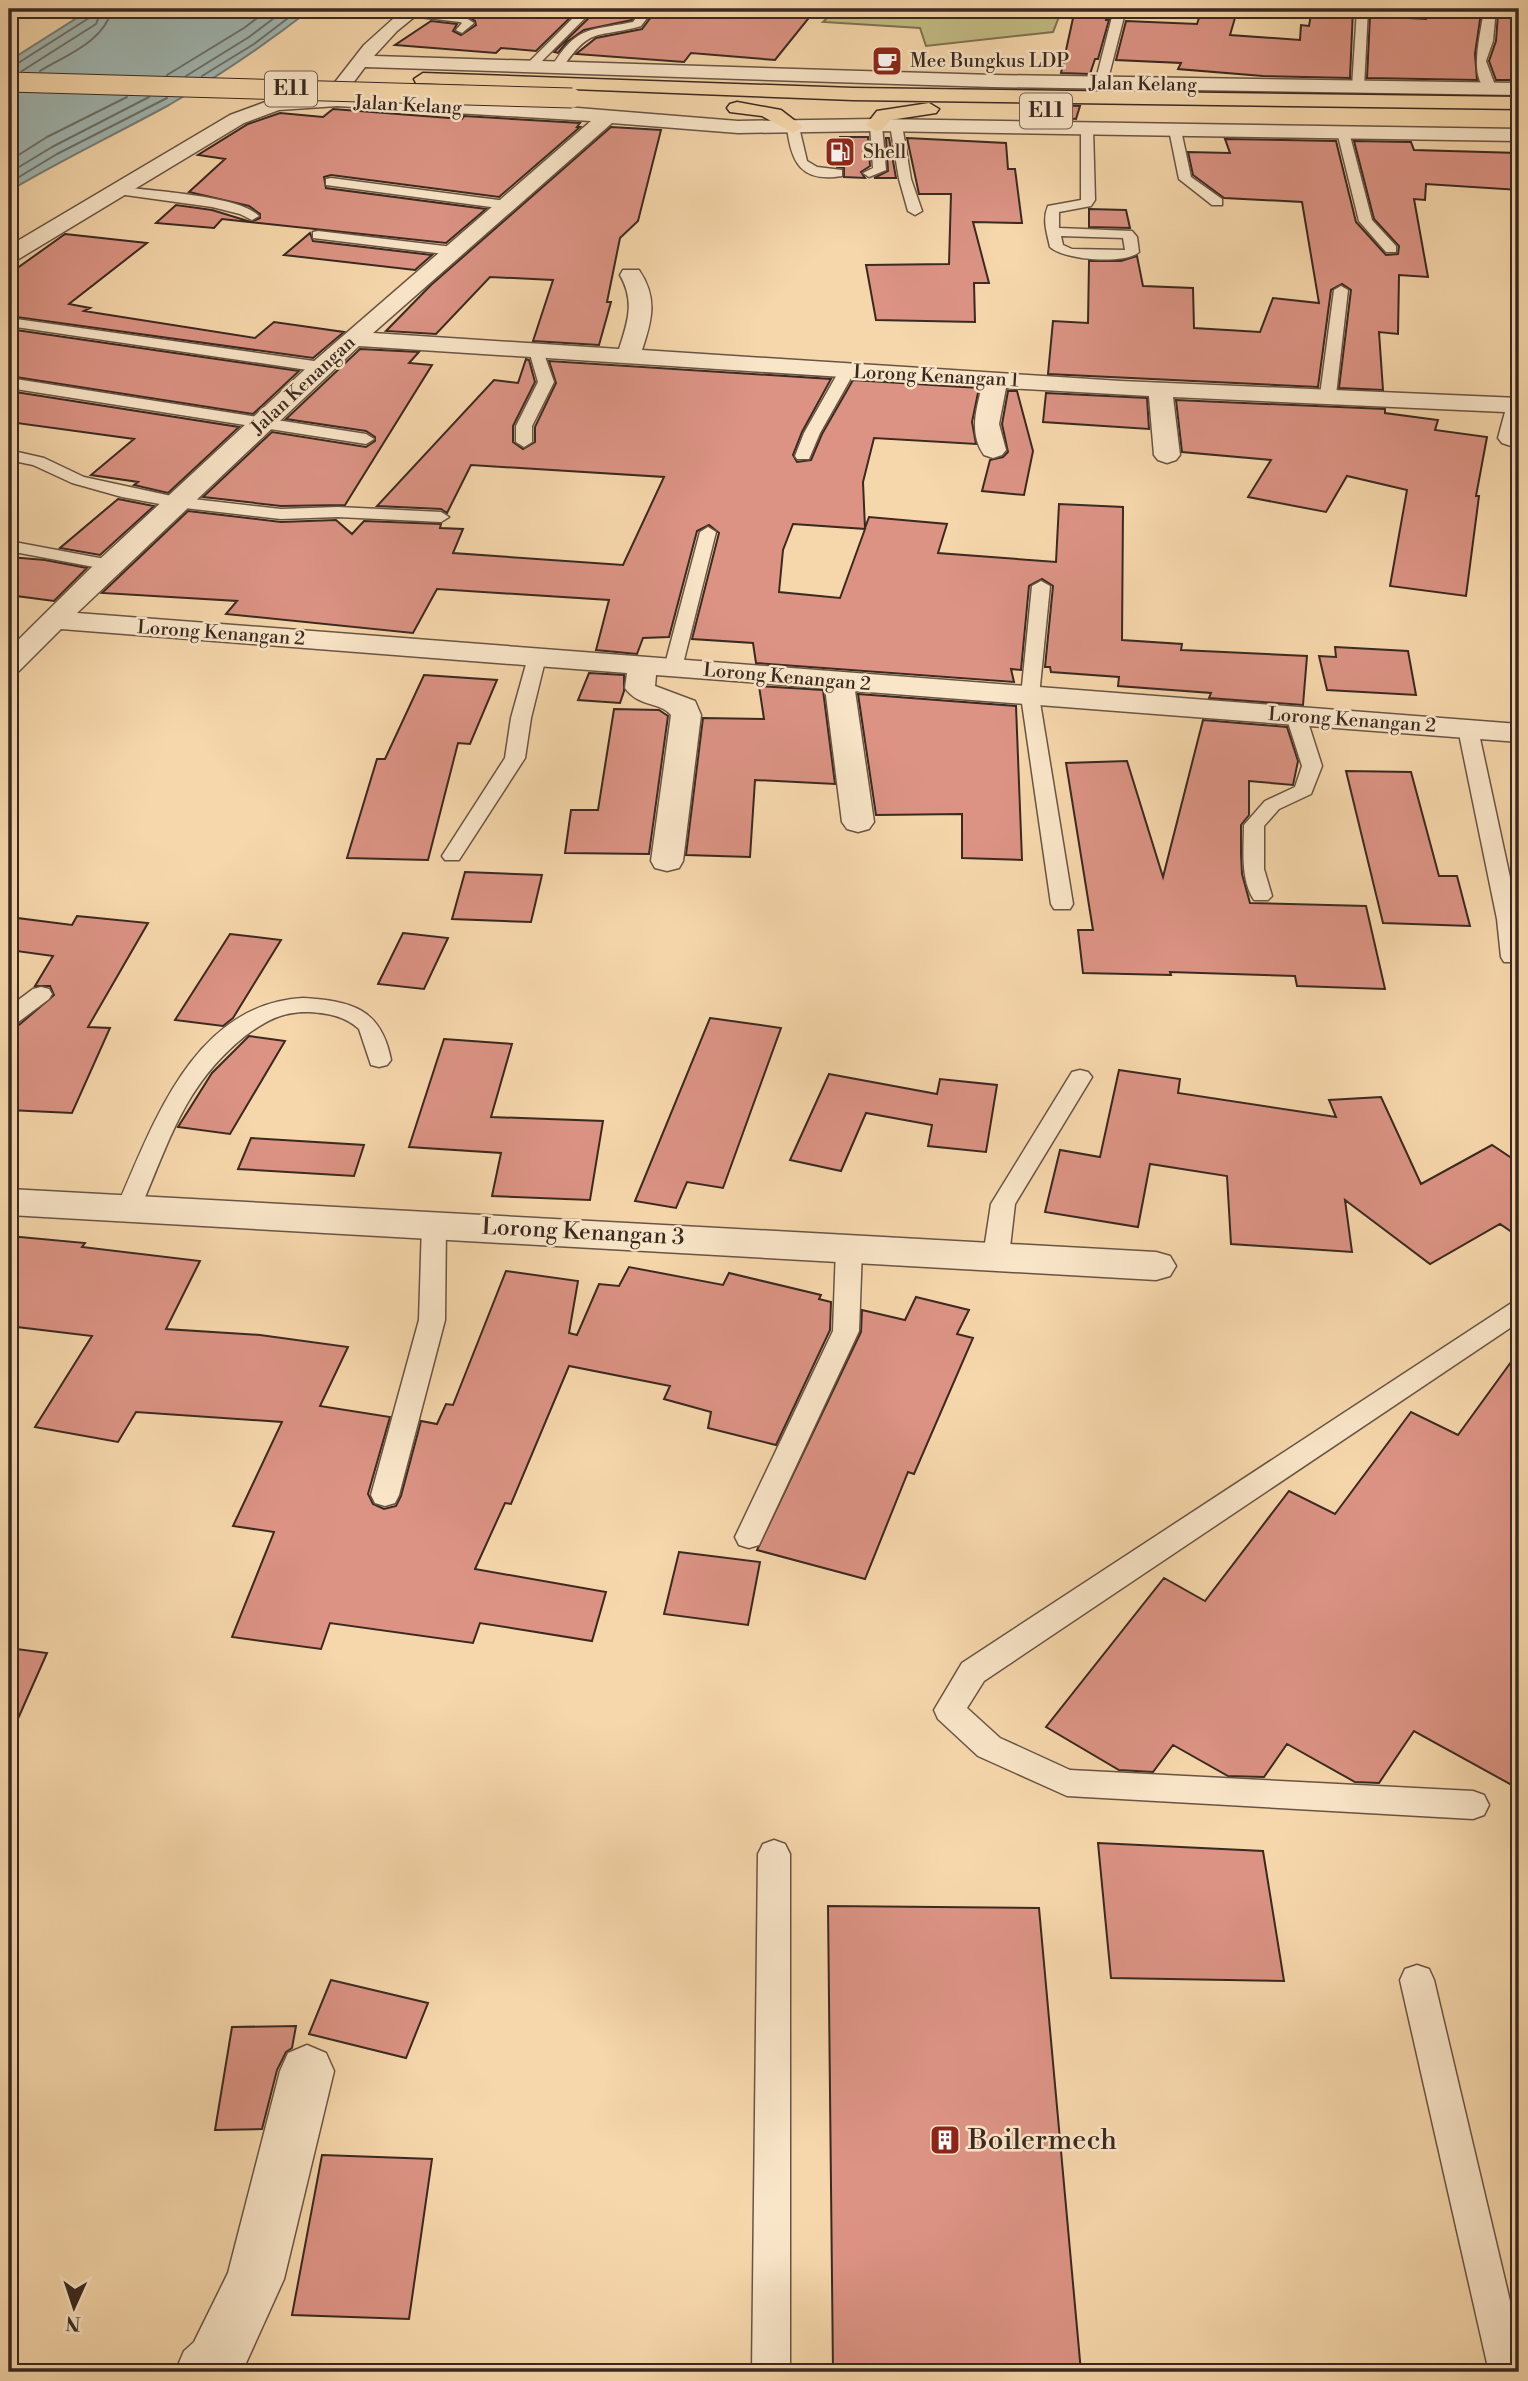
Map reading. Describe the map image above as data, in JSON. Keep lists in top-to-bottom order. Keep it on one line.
{"streets":{"highway":["E11"],"street":["Jalan Kelang","Lorong Kenangan 1","Jalan Kenangan","Lorong Kenangan 2","Lorong Kenangan 3"]},"crossings":[["Jalan Kelang","E11"],["Jalan Kelang","Jalan Kenangan"],["Lorong Kenangan 1","Jalan Kenangan"],["Jalan Kenangan","Lorong Kenangan 2"]],"places":{"cafe":["Mee Bungkus LDP"],"fuel station":["Shell"],"building":["Boilermech"]},"north":"bottom"}
